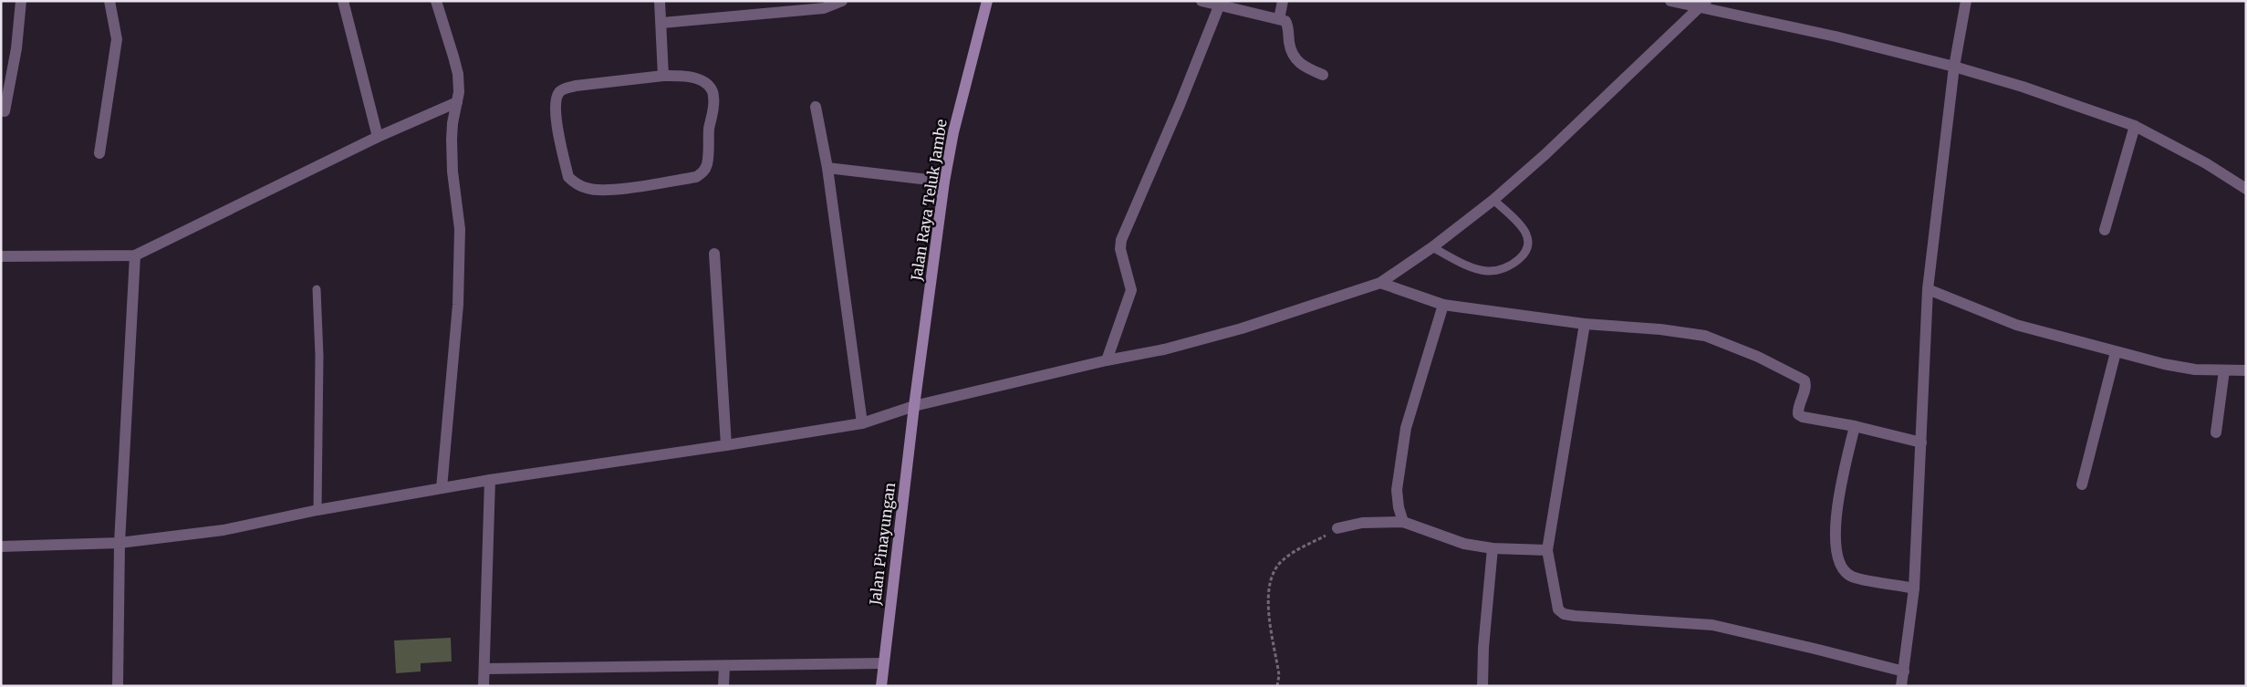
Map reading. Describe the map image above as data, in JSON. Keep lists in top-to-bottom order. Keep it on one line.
{"streets":{"main road":["Jalan Raya Teluk Jambe","Jalan Pinayungan"]},"crossings":[["Jalan Raya Teluk Jambe","Jalan Pinayungan"]]}
